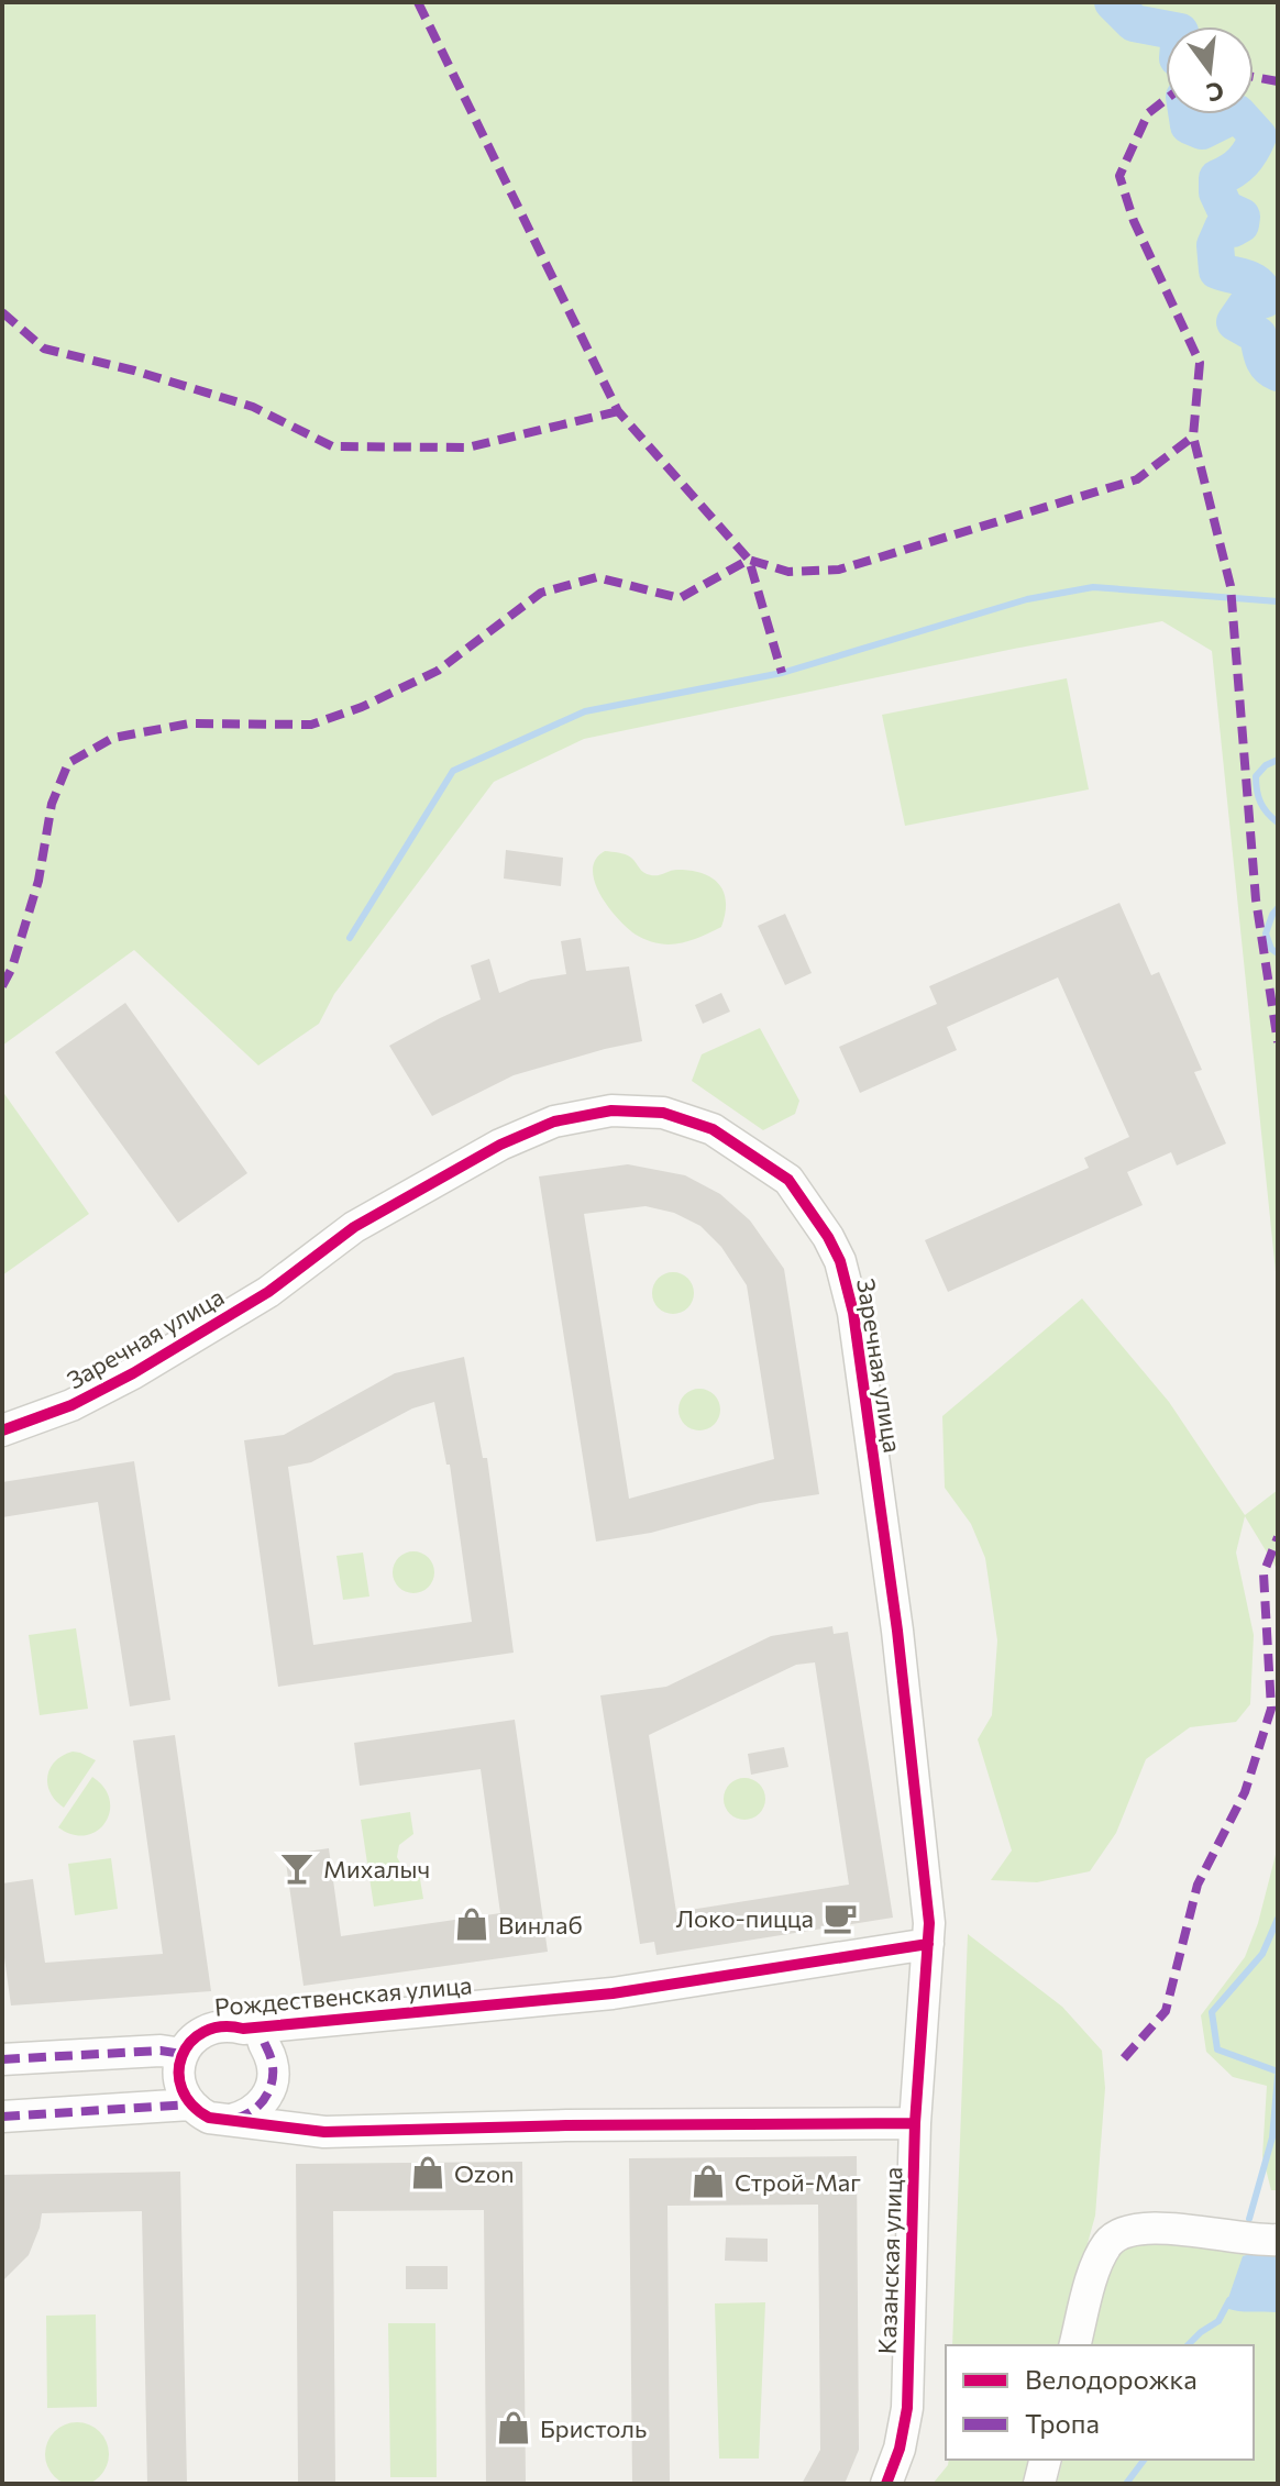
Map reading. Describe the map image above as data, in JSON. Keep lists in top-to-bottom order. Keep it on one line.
{"streets":{"street":["Заречная улица","Рождественская улица","Казанская улица"]},"crossings":[["Заречная улица","Рождественская улица"],["Заречная улица","Казанская улица"]],"places":{"bar":["Михалыч"],"cafe":["Локо-пицца"],"shop":["Винлаб","Ozon","Строй-Маг","Бристоль"]},"legend":["Велодорожка","Тропа"],"north":"bottom"}
